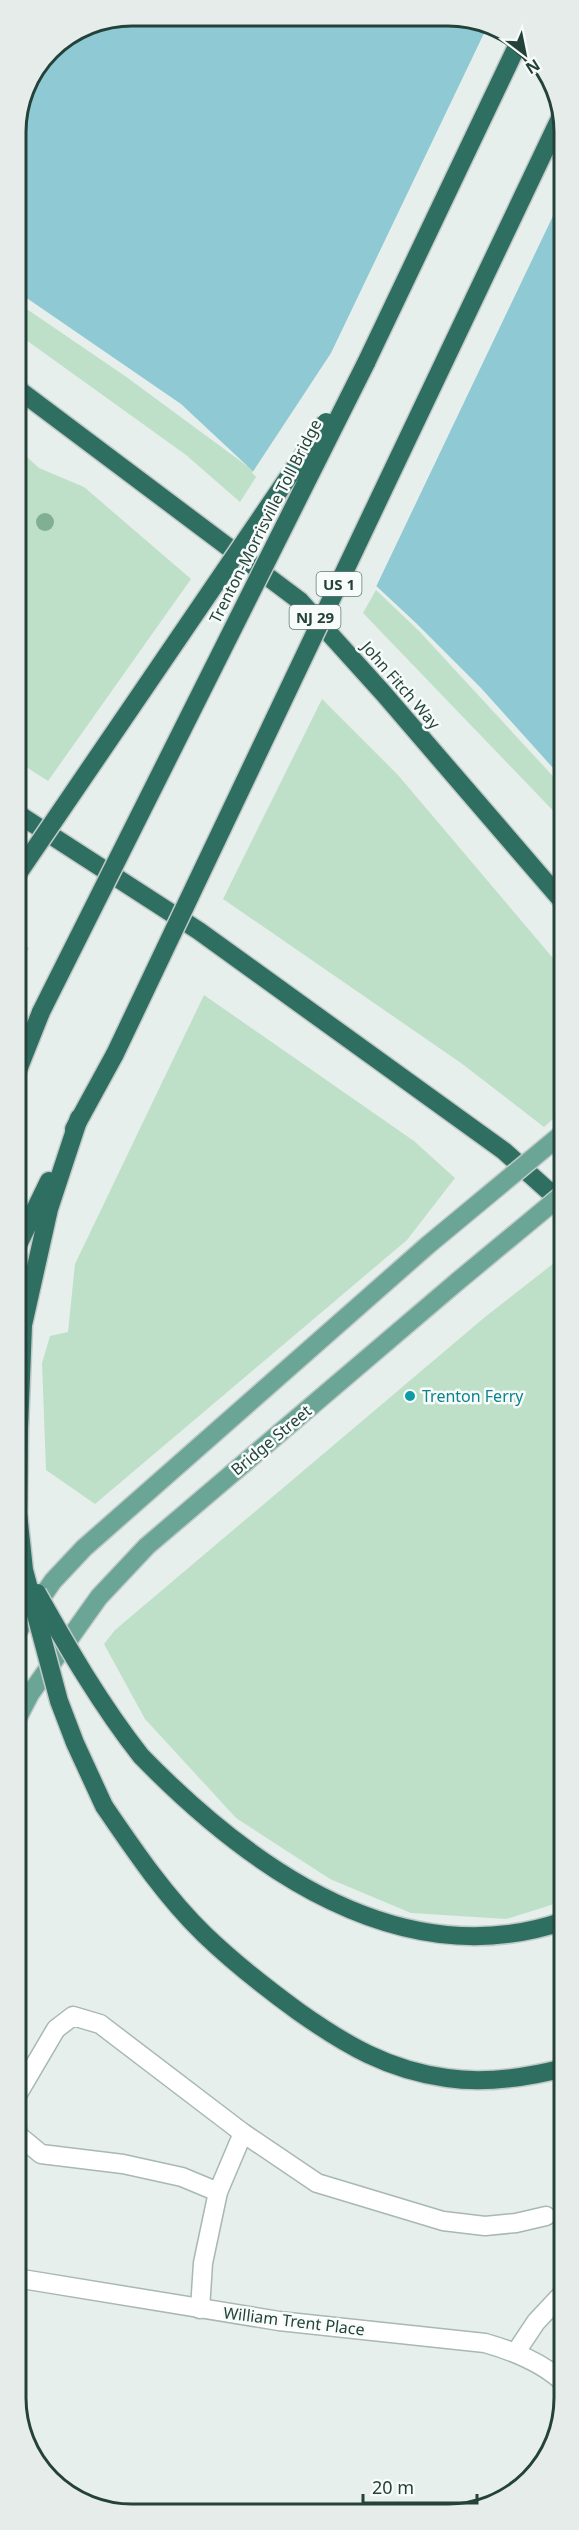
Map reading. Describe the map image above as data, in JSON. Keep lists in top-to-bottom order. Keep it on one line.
{"streets":{"highway":["Trenton-Morrisville Toll Bridge","US 1","NJ 29","John Fitch Way"],"main road":["Bridge Street"],"lane":["William Trent Place"]},"places":["Trenton Ferry"],"scale_bar":"20 m","north":"bottom right"}
